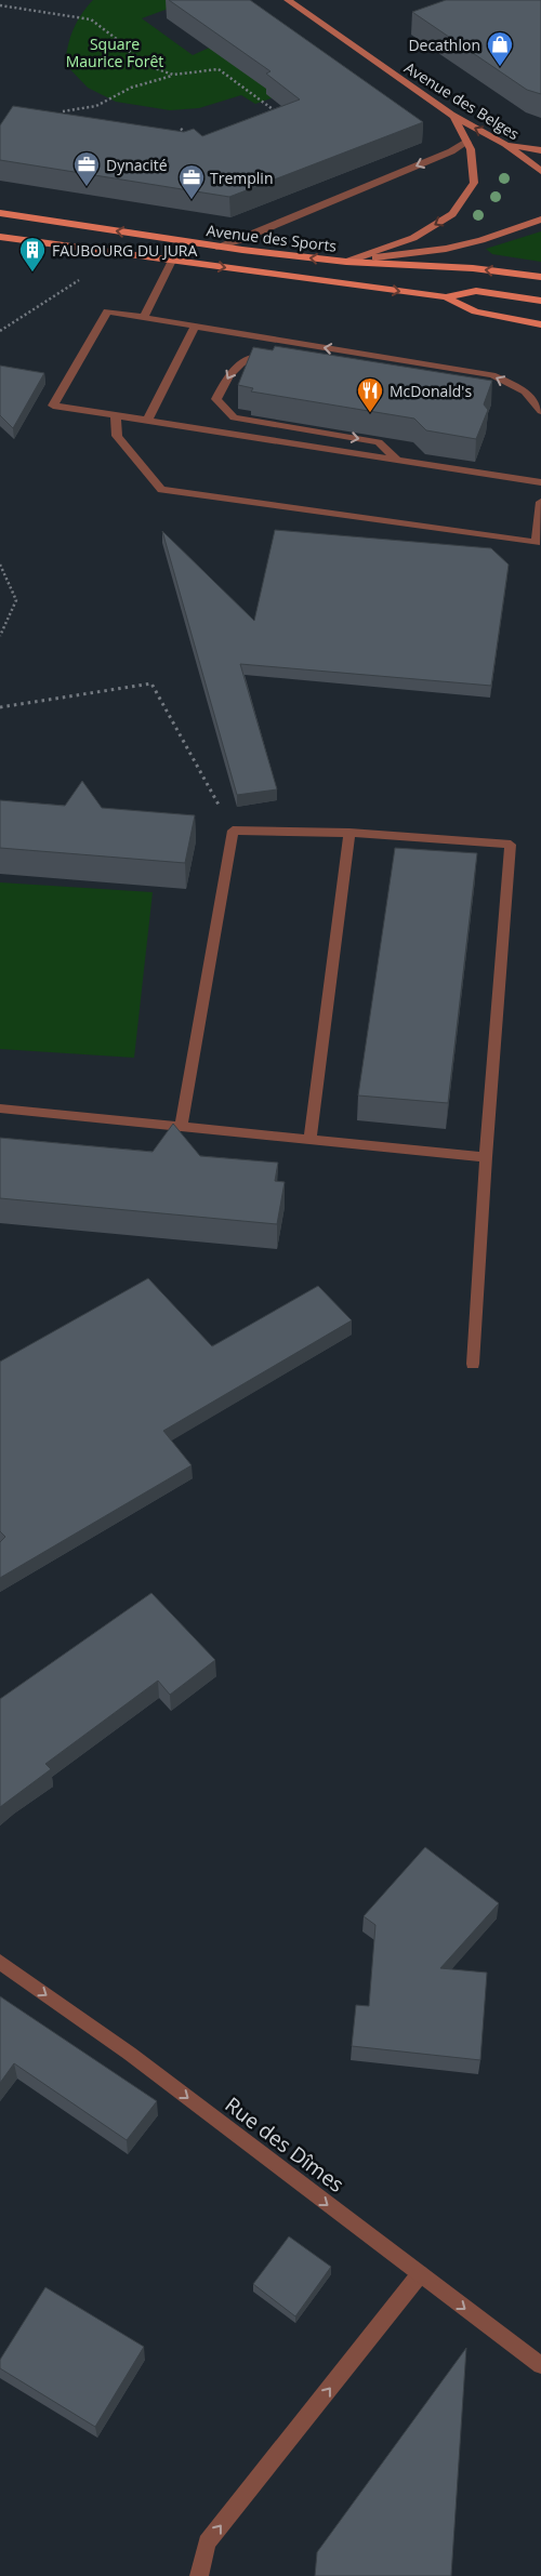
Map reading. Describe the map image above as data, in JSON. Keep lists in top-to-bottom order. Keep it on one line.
{"streets":{"main road":["Avenue des Belges","Avenue des Sports"],"street":["Rue des Dîmes"]},"one_way":["Rue des Dîmes"],"parks":["Square Maurice Forêt"],"places":{"shop":["Decathlon"],"office":["Dynacité","Tremplin"],"building":["FAUBOURG DU JURA"],"restaurant":["McDonald's"]}}
